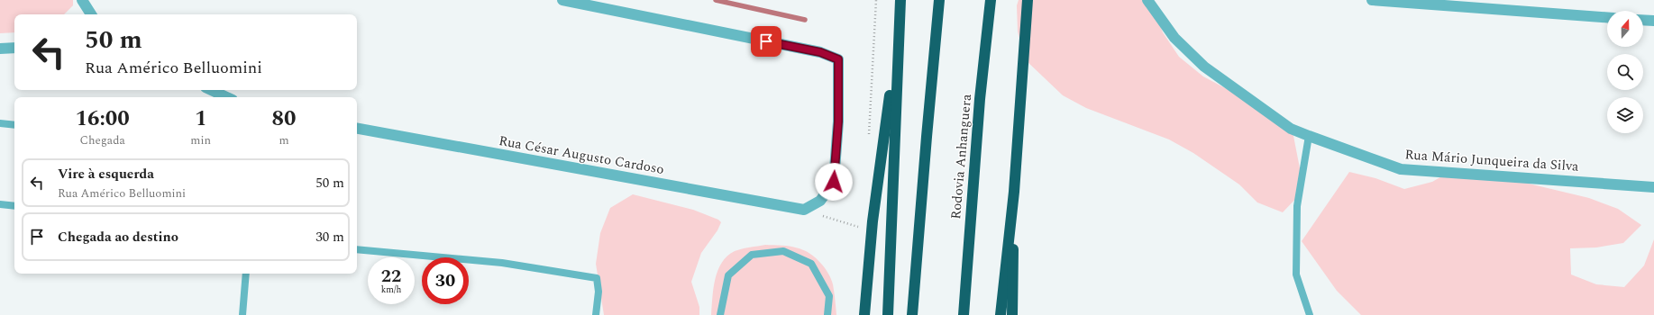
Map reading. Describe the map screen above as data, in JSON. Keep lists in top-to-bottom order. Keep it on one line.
{"streets":{"highway":["Rodovia Anhanguera"],"street":["Rua César Augusto Cardoso","Rua Mário Junqueira da Silva"]},"north":"top","page":{"turn":["50 m","Rua Américo Belluomini"],"eta":["16:00","Chegada","1","min","80","m"],"list":[{"name":"Vire à esquerda","note":"Rua Américo Belluomini","value":"50 m"},{"name":"Chegada ao destino","value":"30 m"}],"speed":"22 km/h","limit":"30"}}
